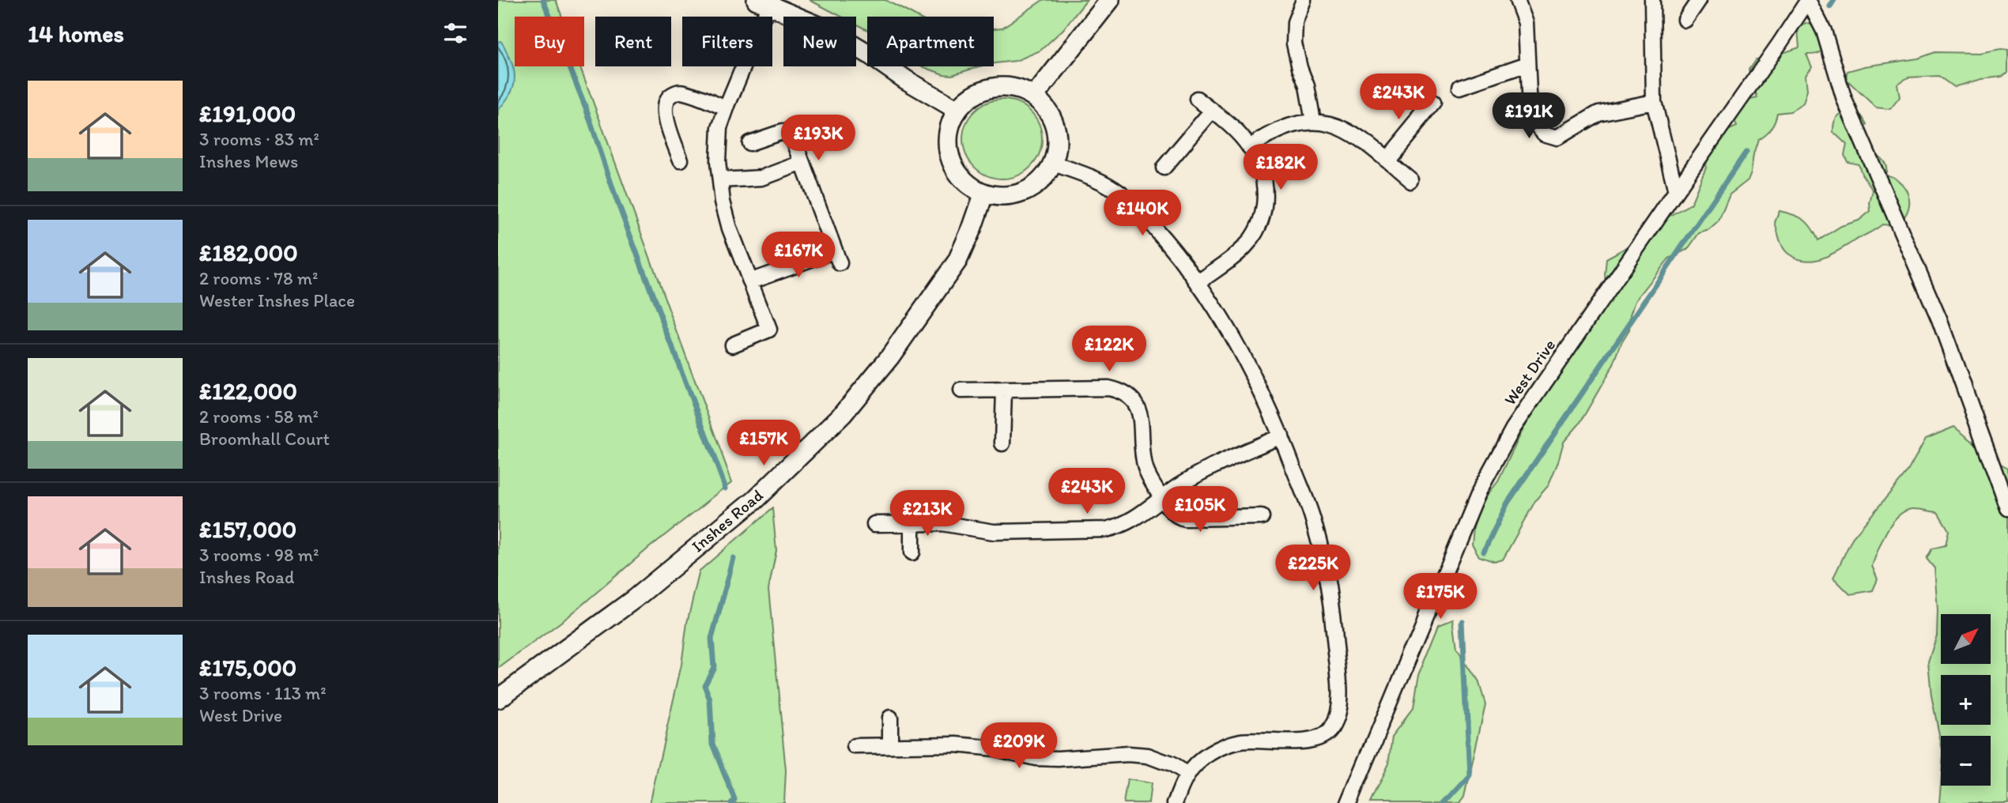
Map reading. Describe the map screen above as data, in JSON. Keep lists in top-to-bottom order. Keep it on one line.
{"streets":{"street":["West Drive","Inshes Road"]},"north":"top right","page":{"heading":"14 homes","chip":["Buy","Rent","Filters","New","Apartment"],"list":[{"name":"£191,000","note":"3 rooms · 83 m² · Inshes Mews"},{"name":"£182,000","note":"2 rooms · 78 m² · Wester Inshes Place"},{"name":"£122,000","note":"2 rooms · 58 m² · Broomhall Court"},{"name":"£157,000","note":"3 rooms · 98 m² · Inshes Road"},{"name":"£175,000","note":"3 rooms · 113 m² · West Drive"}],"price":["£243K","£191K","£193K","£182K","£140K","£167K","£122K","£157K","£243K","£105K","£213K","£225K","£175K","£209K"],"map_buttons":["+","−"]}}
